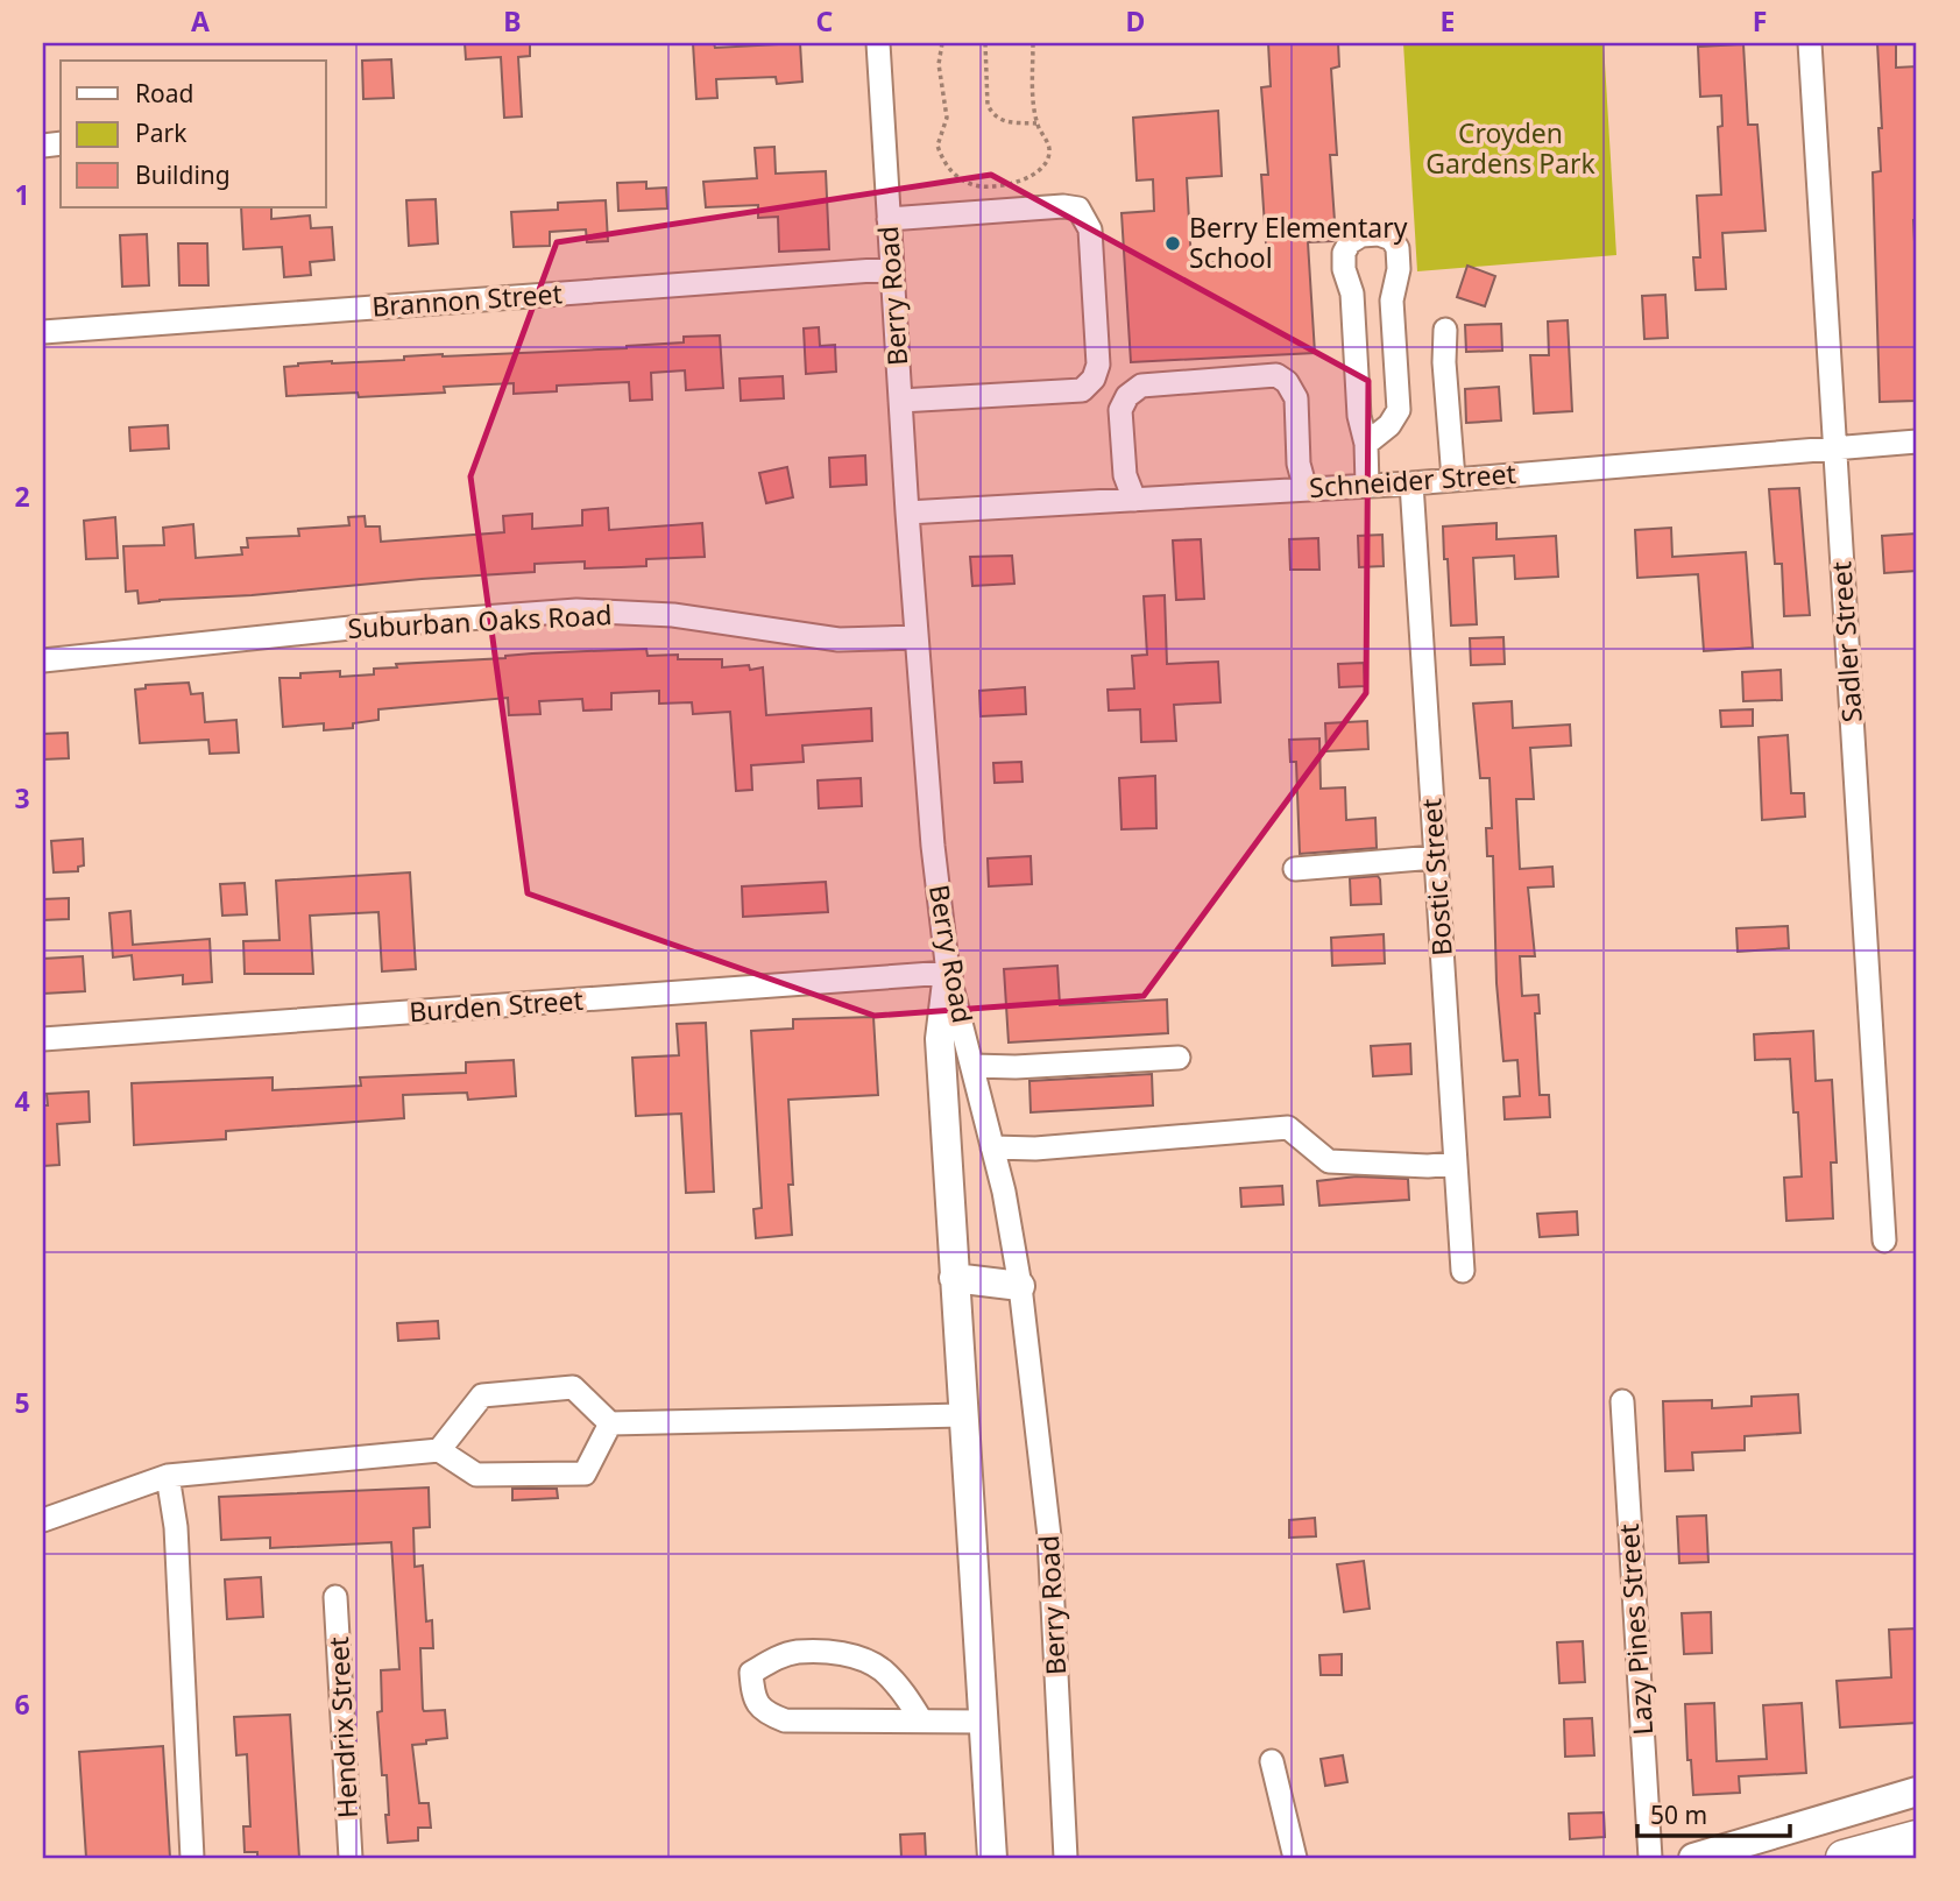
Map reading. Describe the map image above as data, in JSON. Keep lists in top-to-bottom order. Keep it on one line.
{"streets":{"street":["Berry Road","Brannon Street","Schneider Street","Suburban Oaks Road","Sadler Street","Bostic Street","Burden Street","Lazy Pines Street","Hendrix Street"]},"crossings":[["Berry Road","Brannon Street"],["Berry Road","Schneider Street"],["Berry Road","Suburban Oaks Road"],["Berry Road","Burden Street"],["Schneider Street","Sadler Street"],["Schneider Street","Bostic Street"]],"parks":["Croyden Gardens Park"],"places":["Berry Elementary School"],"legend":["Road","Park","Building"],"scale_bar":"50 m","grid":{"columns":["A","B","C","D","E","F"],"rows":["1","2","3","4","5","6"]}}
